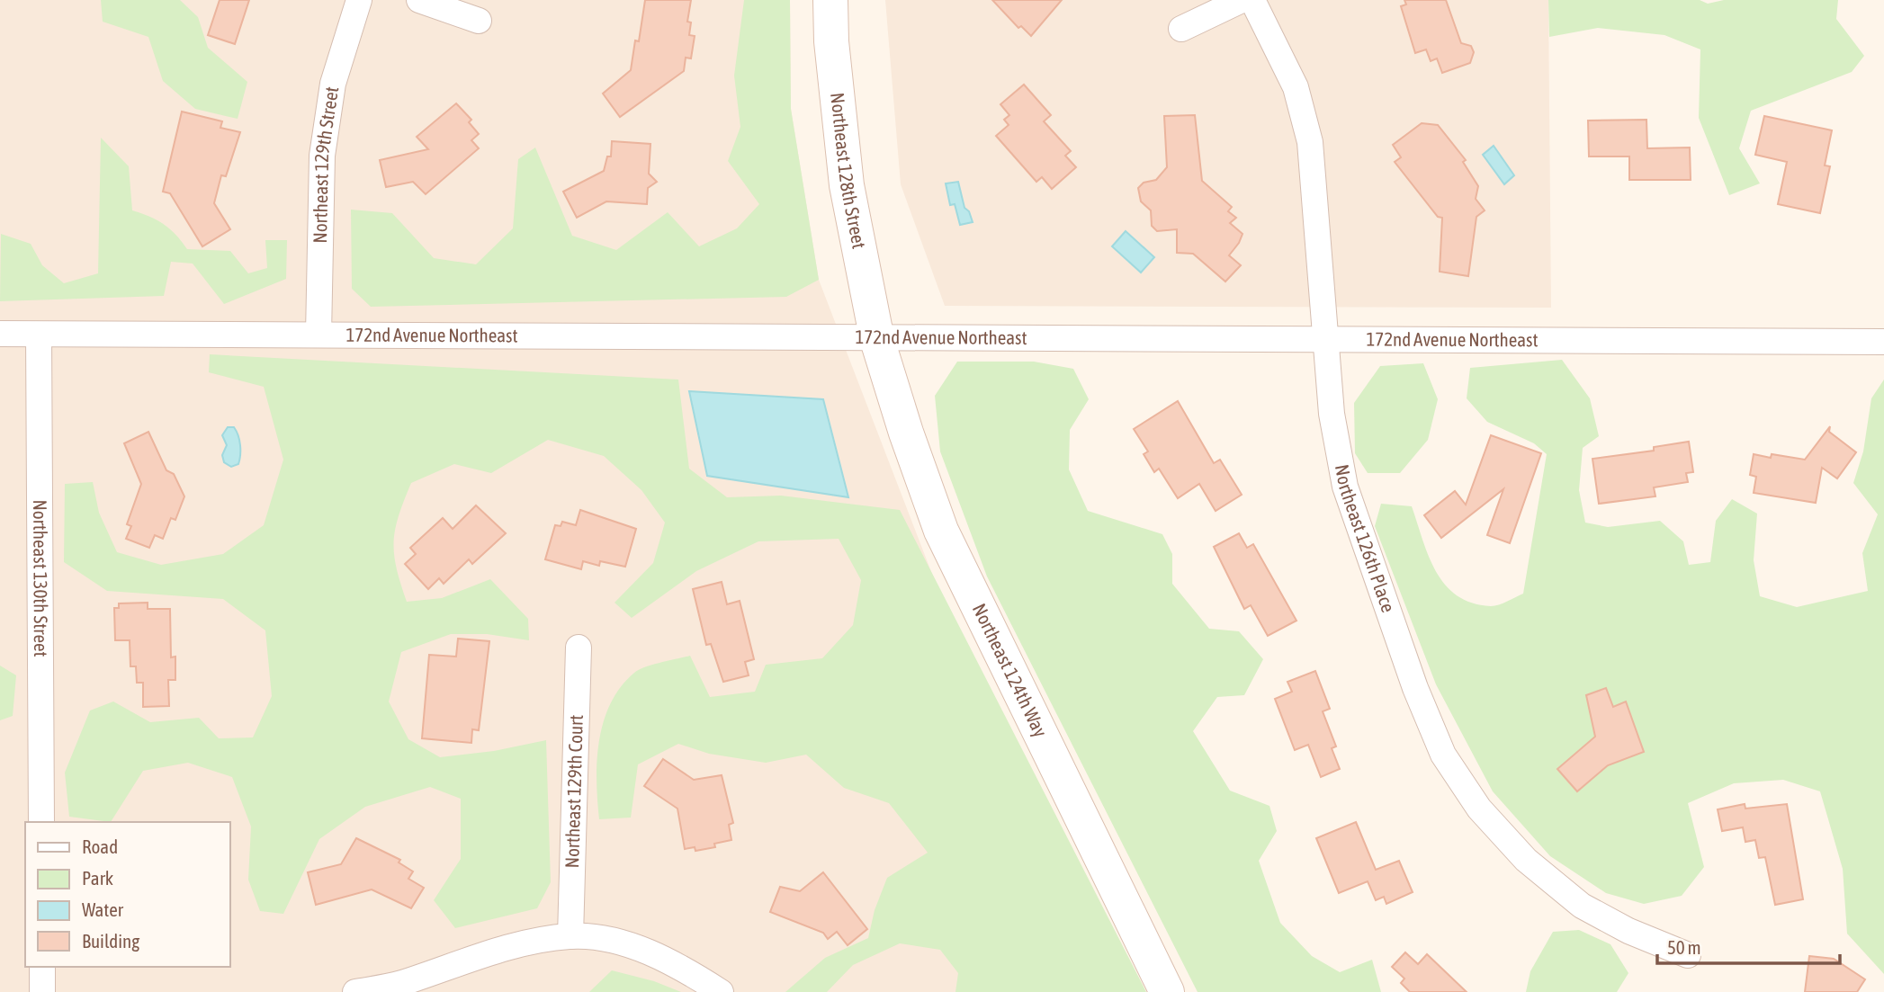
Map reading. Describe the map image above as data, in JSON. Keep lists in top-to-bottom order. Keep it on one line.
{"streets":{"street":["Northeast 129th Street","Northeast 128th Street","172nd Avenue Northeast","Northeast 126th Place","Northeast 130th Street","Northeast 124th Way","Northeast 129th Court"]},"crossings":[["Northeast 129th Street","172nd Avenue Northeast"],["Northeast 128th Street","172nd Avenue Northeast"],["Northeast 128th Street","Northeast 124th Way"],["172nd Avenue Northeast","Northeast 126th Place"],["172nd Avenue Northeast","Northeast 130th Street"],["172nd Avenue Northeast","Northeast 124th Way"]],"legend":["Road","Park","Water","Building"],"scale_bar":"50 m"}
